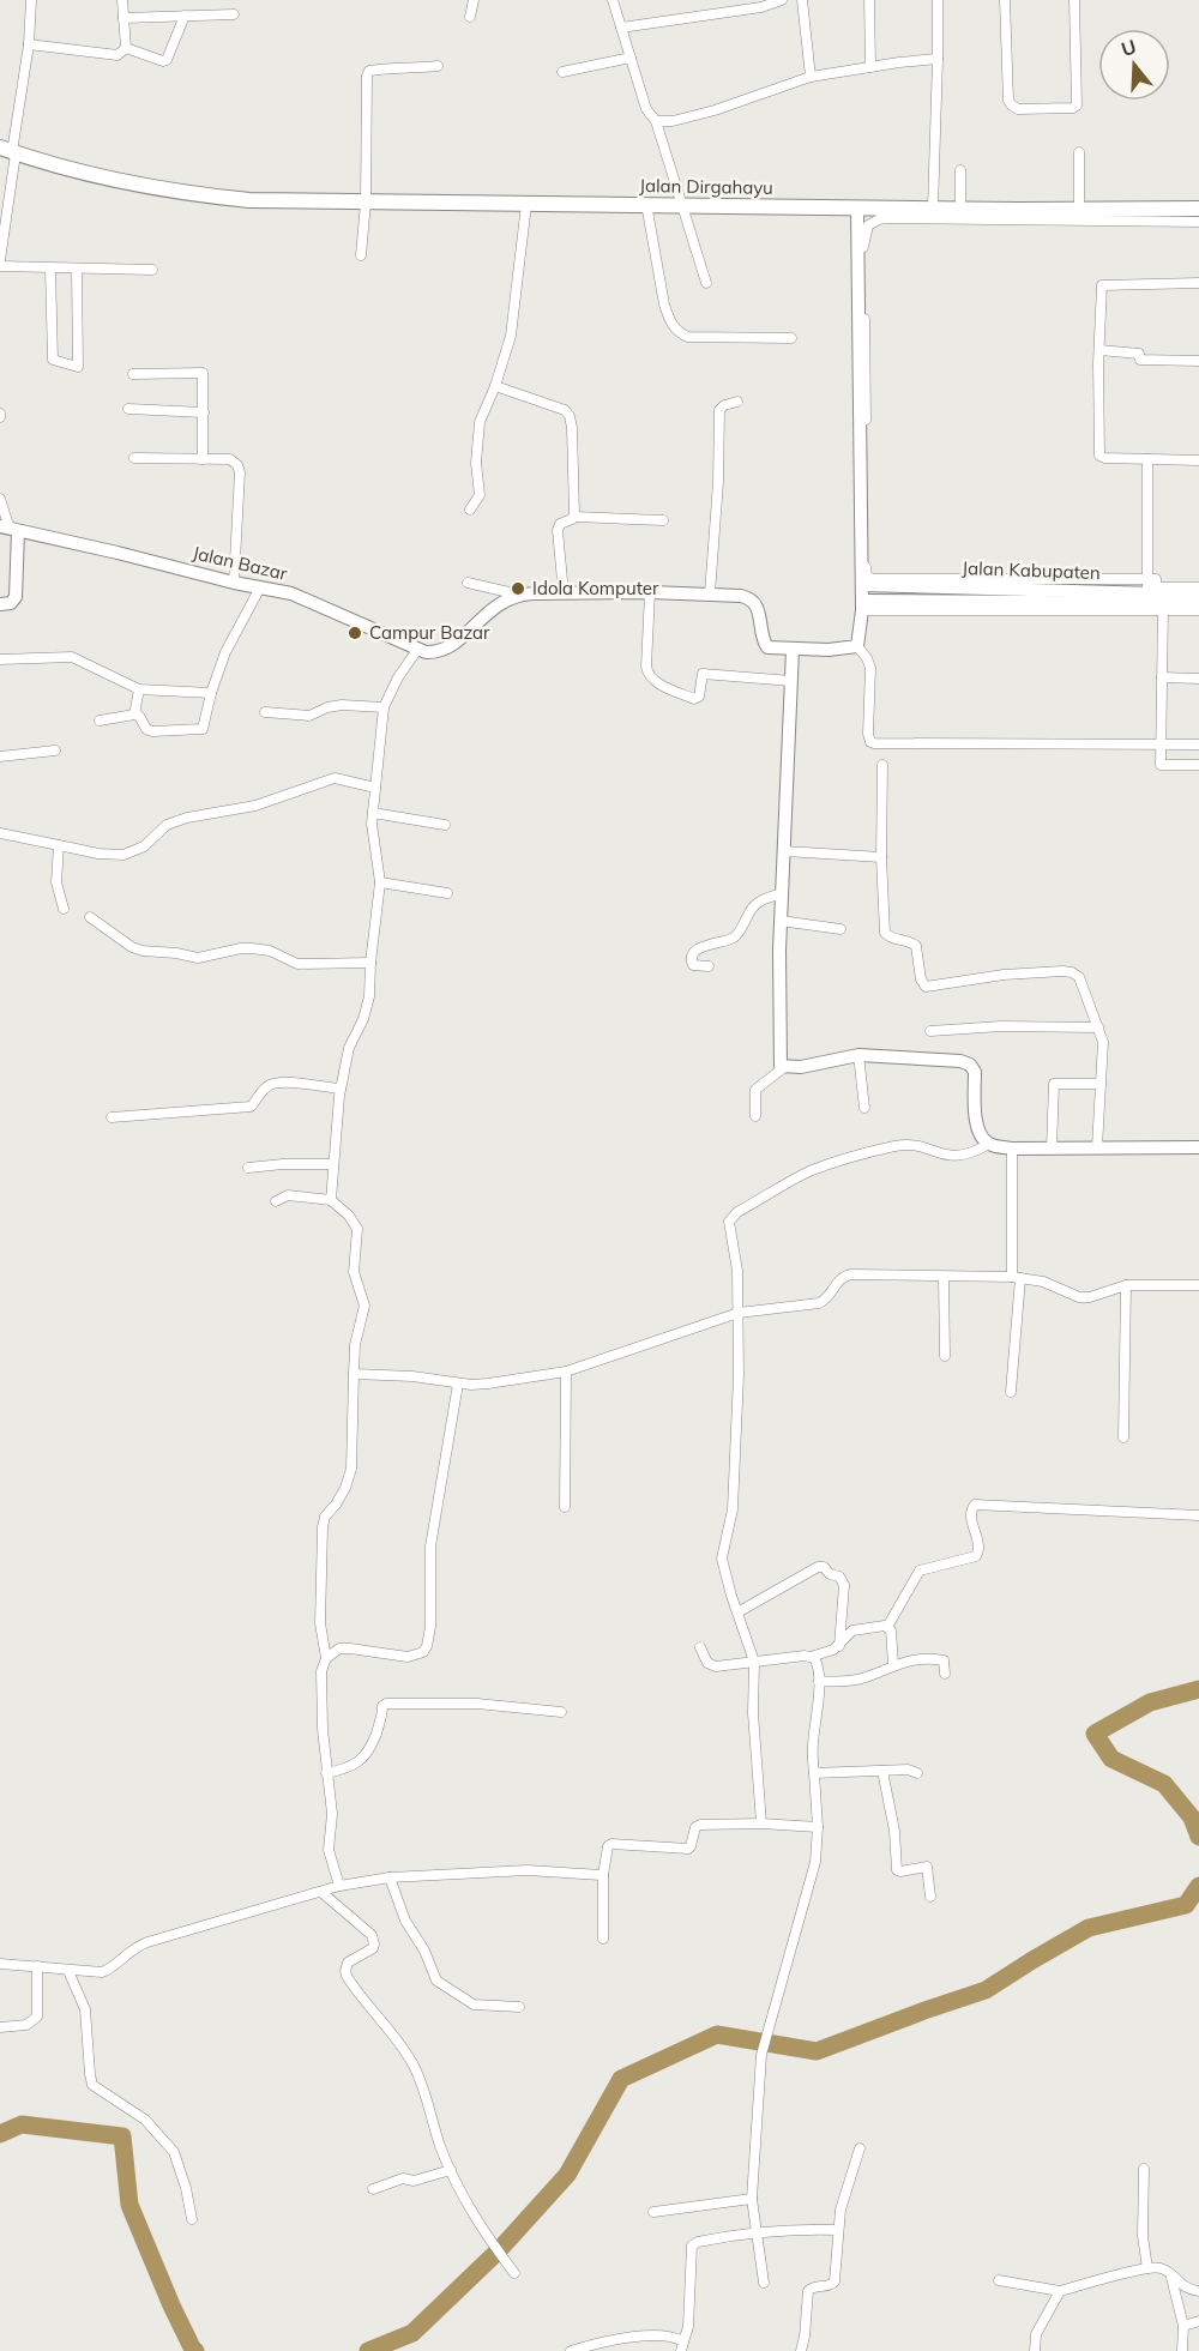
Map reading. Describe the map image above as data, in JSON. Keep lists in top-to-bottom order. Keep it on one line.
{"streets":{"main road":["Jalan Dirgahayu"],"street":["Jalan Bazar","Jalan Kabupaten"]},"places":["Idola Komputer","Campur Bazar"],"north":"top"}
